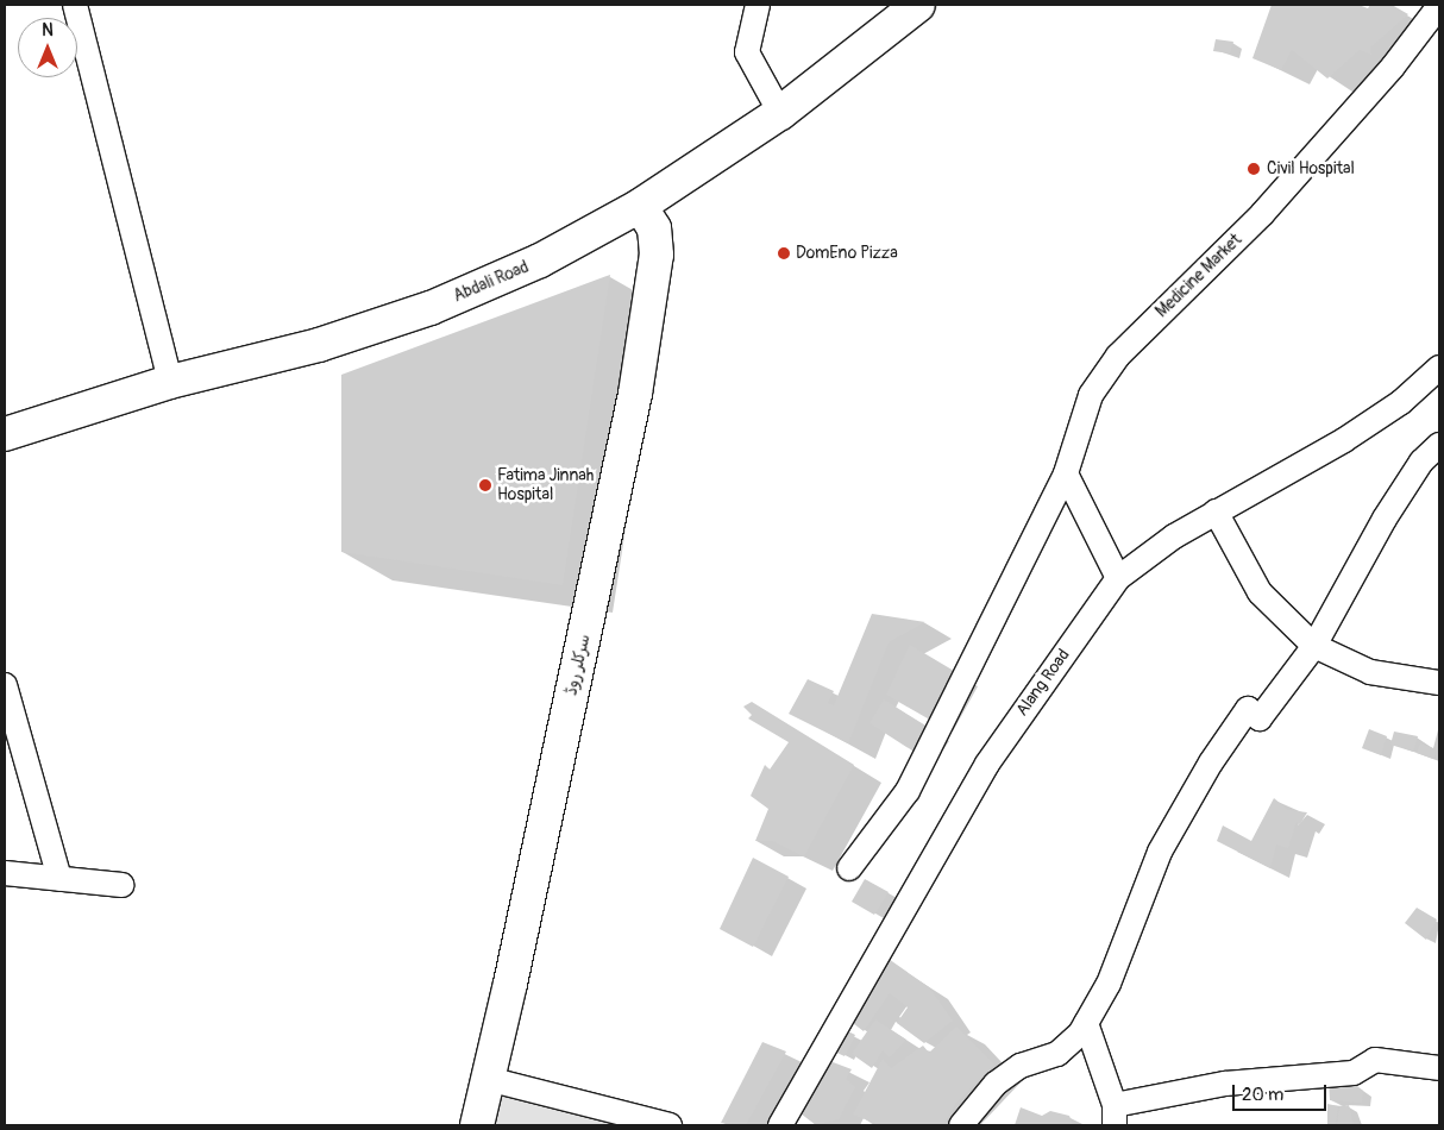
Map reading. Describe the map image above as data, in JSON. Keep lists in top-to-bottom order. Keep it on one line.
{"streets":{"main road":["Abdali Road","سرکلر روڈ"],"street":["Medicine Market","Alang Road"]},"crossings":[["Abdali Road","سرکلر روڈ"]],"places":["Civil Hospital","DomEno Pizza","Fatima Jinnah Hospital"],"scale_bar":"20 m","north":"top"}
